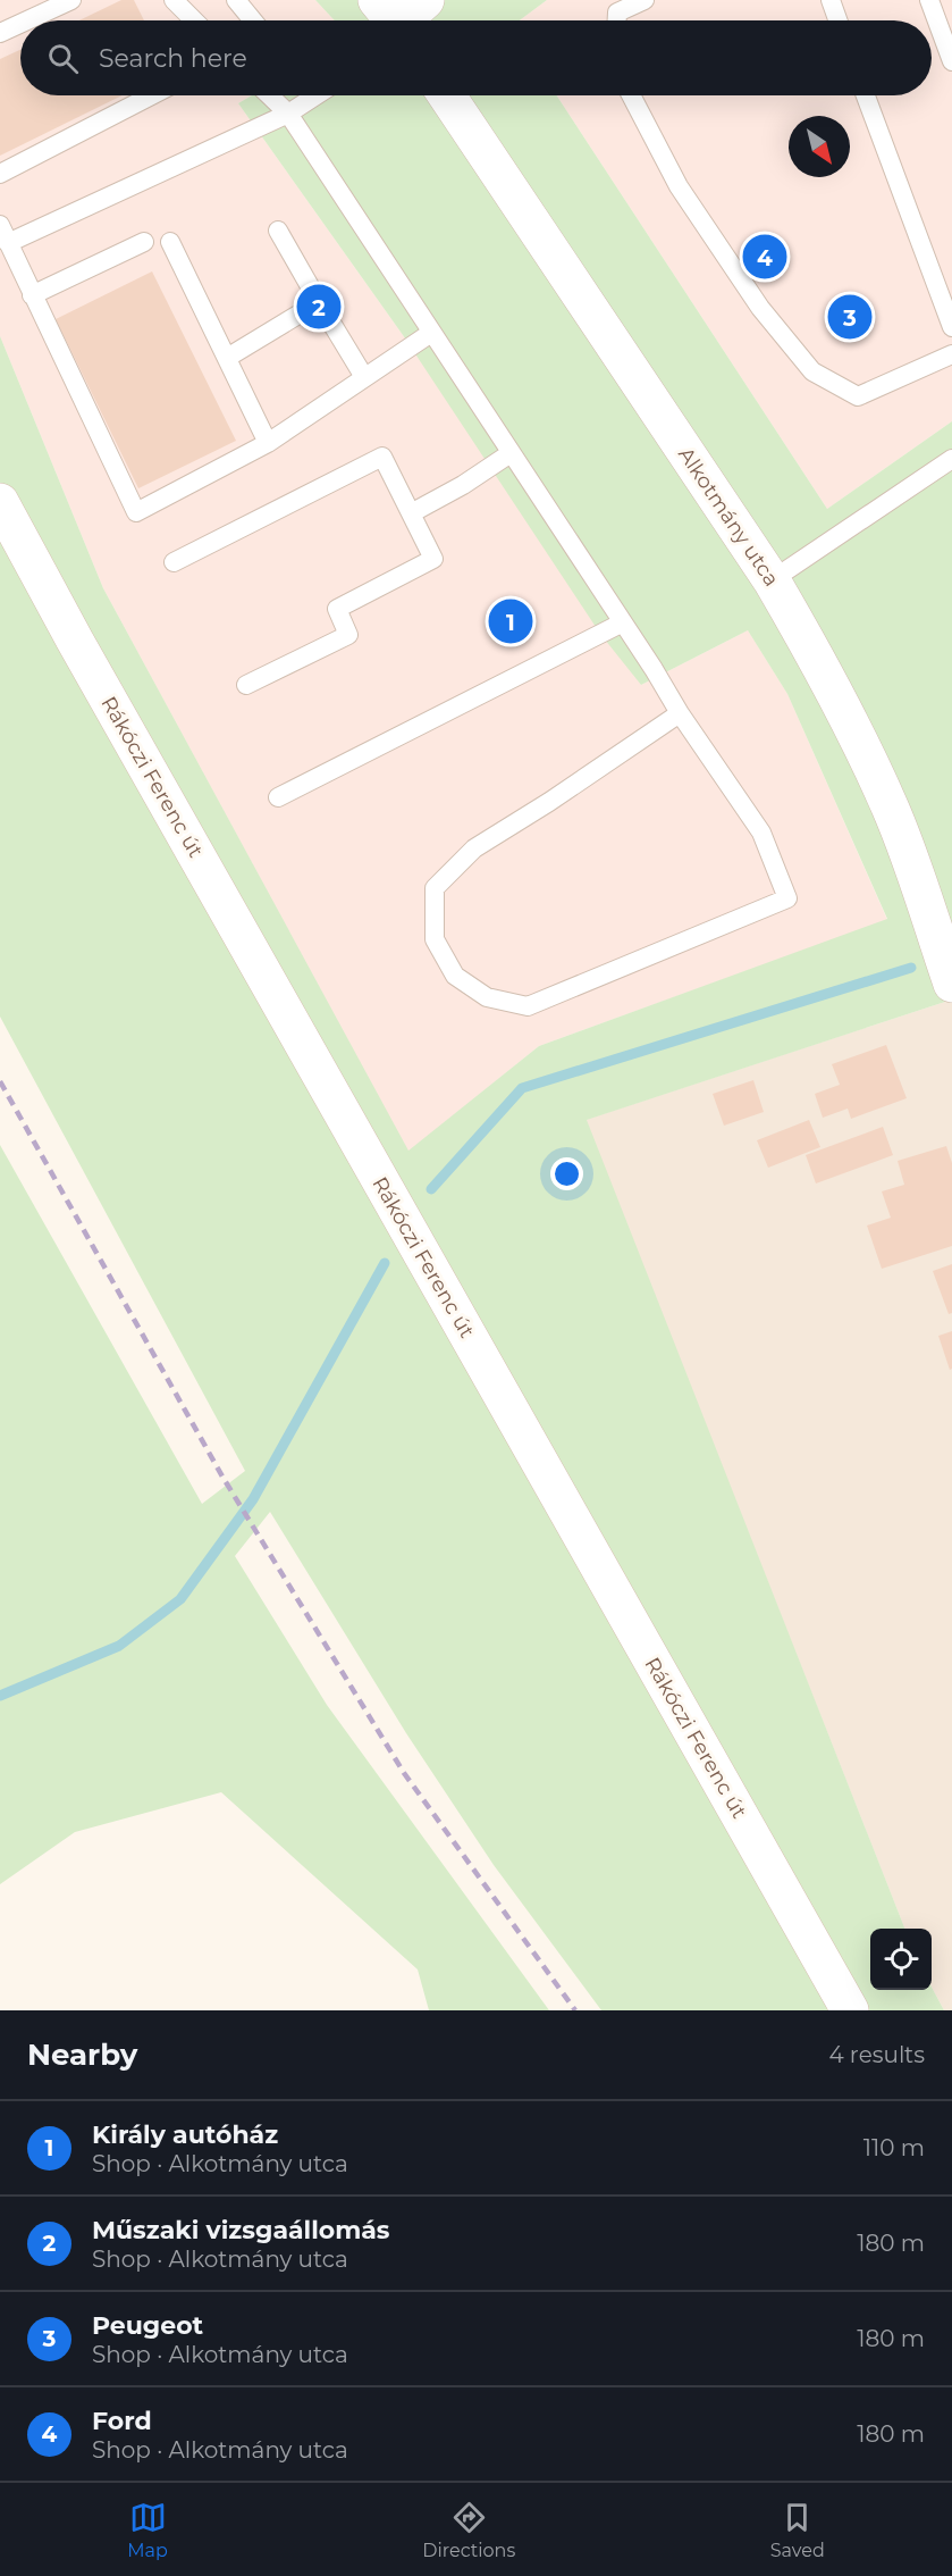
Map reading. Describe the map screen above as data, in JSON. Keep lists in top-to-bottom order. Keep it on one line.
{"streets":{"main road":["Alkotmány utca","Rákóczi Ferenc út"]},"north":"bottom right","page":{"search":"Search here","pins":["4","2","3","1"],"heading":["Nearby","4 results"],"list":[{"mark":"1","name":"Király autóház","note":"Shop · Alkotmány utca","value":"110 m"},{"mark":"2","name":"Műszaki vizsgaállomás","note":"Shop · Alkotmány utca","value":"180 m"},{"mark":"3","name":"Peugeot","note":"Shop · Alkotmány utca","value":"180 m"},{"mark":"4","name":"Ford","note":"Shop · Alkotmány utca","value":"180 m"}],"nav":["Map","Directions","Saved"]}}
